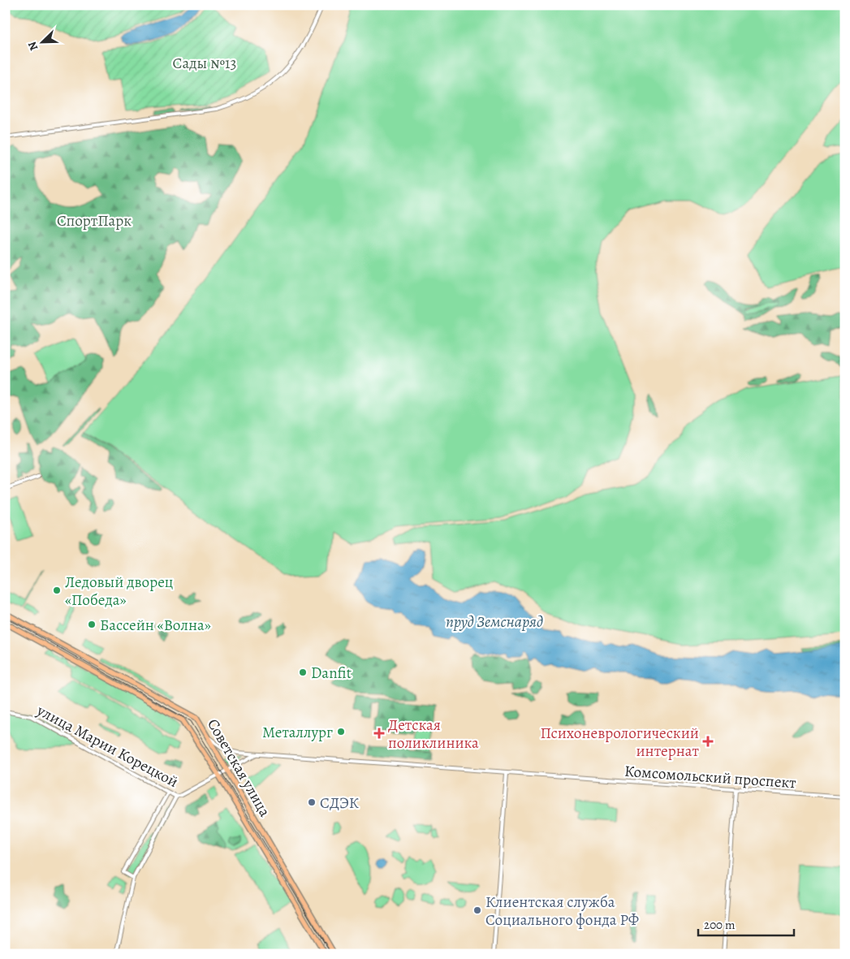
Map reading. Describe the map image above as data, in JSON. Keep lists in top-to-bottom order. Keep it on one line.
{"streets":{"main road":["Советская улица"],"street":["улица Марии Корецкой","Комсомольский проспект"]},"crossings":[["улица Марии Корецкой","Советская улица"],["Советская улица","Комсомольский проспект"]],"water":["пруд Земснаряд"],"parks":["Сады №13","СпортПарк"],"places":{"other":["Ледовый дворец «Победа»","Бассейн «Волна»","Danfit","Металлург","СДЭК","Клиентская служба Социального фонда РФ"],"health":["Детская поликлиника","Психоневрологический интернат"]},"scale_bar":"200 m","north":"bottom left"}
